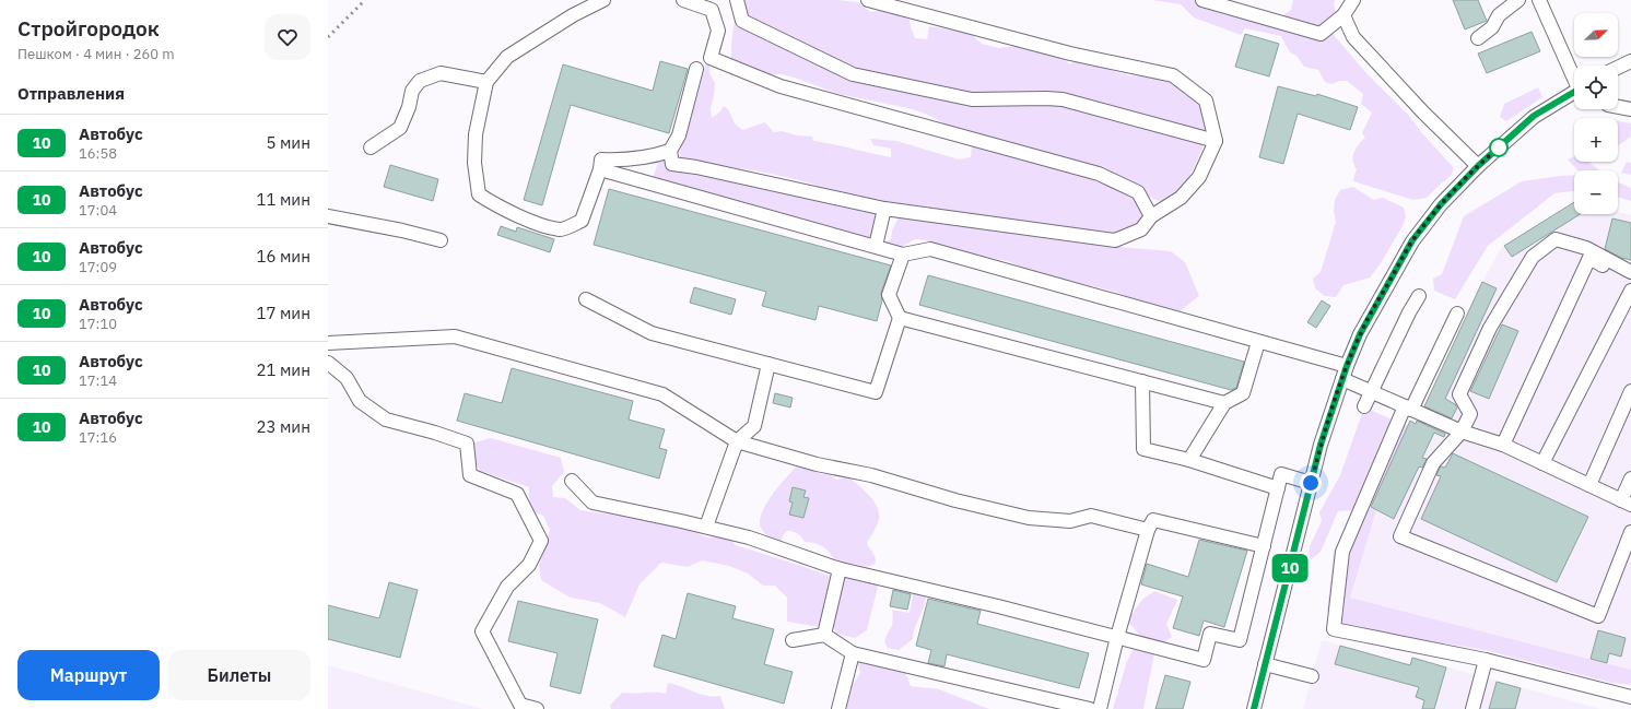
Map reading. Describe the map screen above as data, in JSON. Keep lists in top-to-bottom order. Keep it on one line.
{"lines":["bus line 10"],"north":"top right","page":{"heading":[["Стройгородок","Пешком · 4 мин · 260 m"],"Отправления"],"on_map":"10","map_buttons":["+","−"],"list":[{"mark":"10","name":"Автобус","note":"16:58","value":"5 мин"},{"mark":"10","name":"Автобус","note":"17:04","value":"11 мин"},{"mark":"10","name":"Автобус","note":"17:09","value":"16 мин"},{"mark":"10","name":"Автобус","note":"17:10","value":"17 мин"},{"mark":"10","name":"Автобус","note":"17:14","value":"21 мин"},{"mark":"10","name":"Автобус","note":"17:16","value":"23 мин"}],"buttons":["Маршрут","Билеты"]}}
